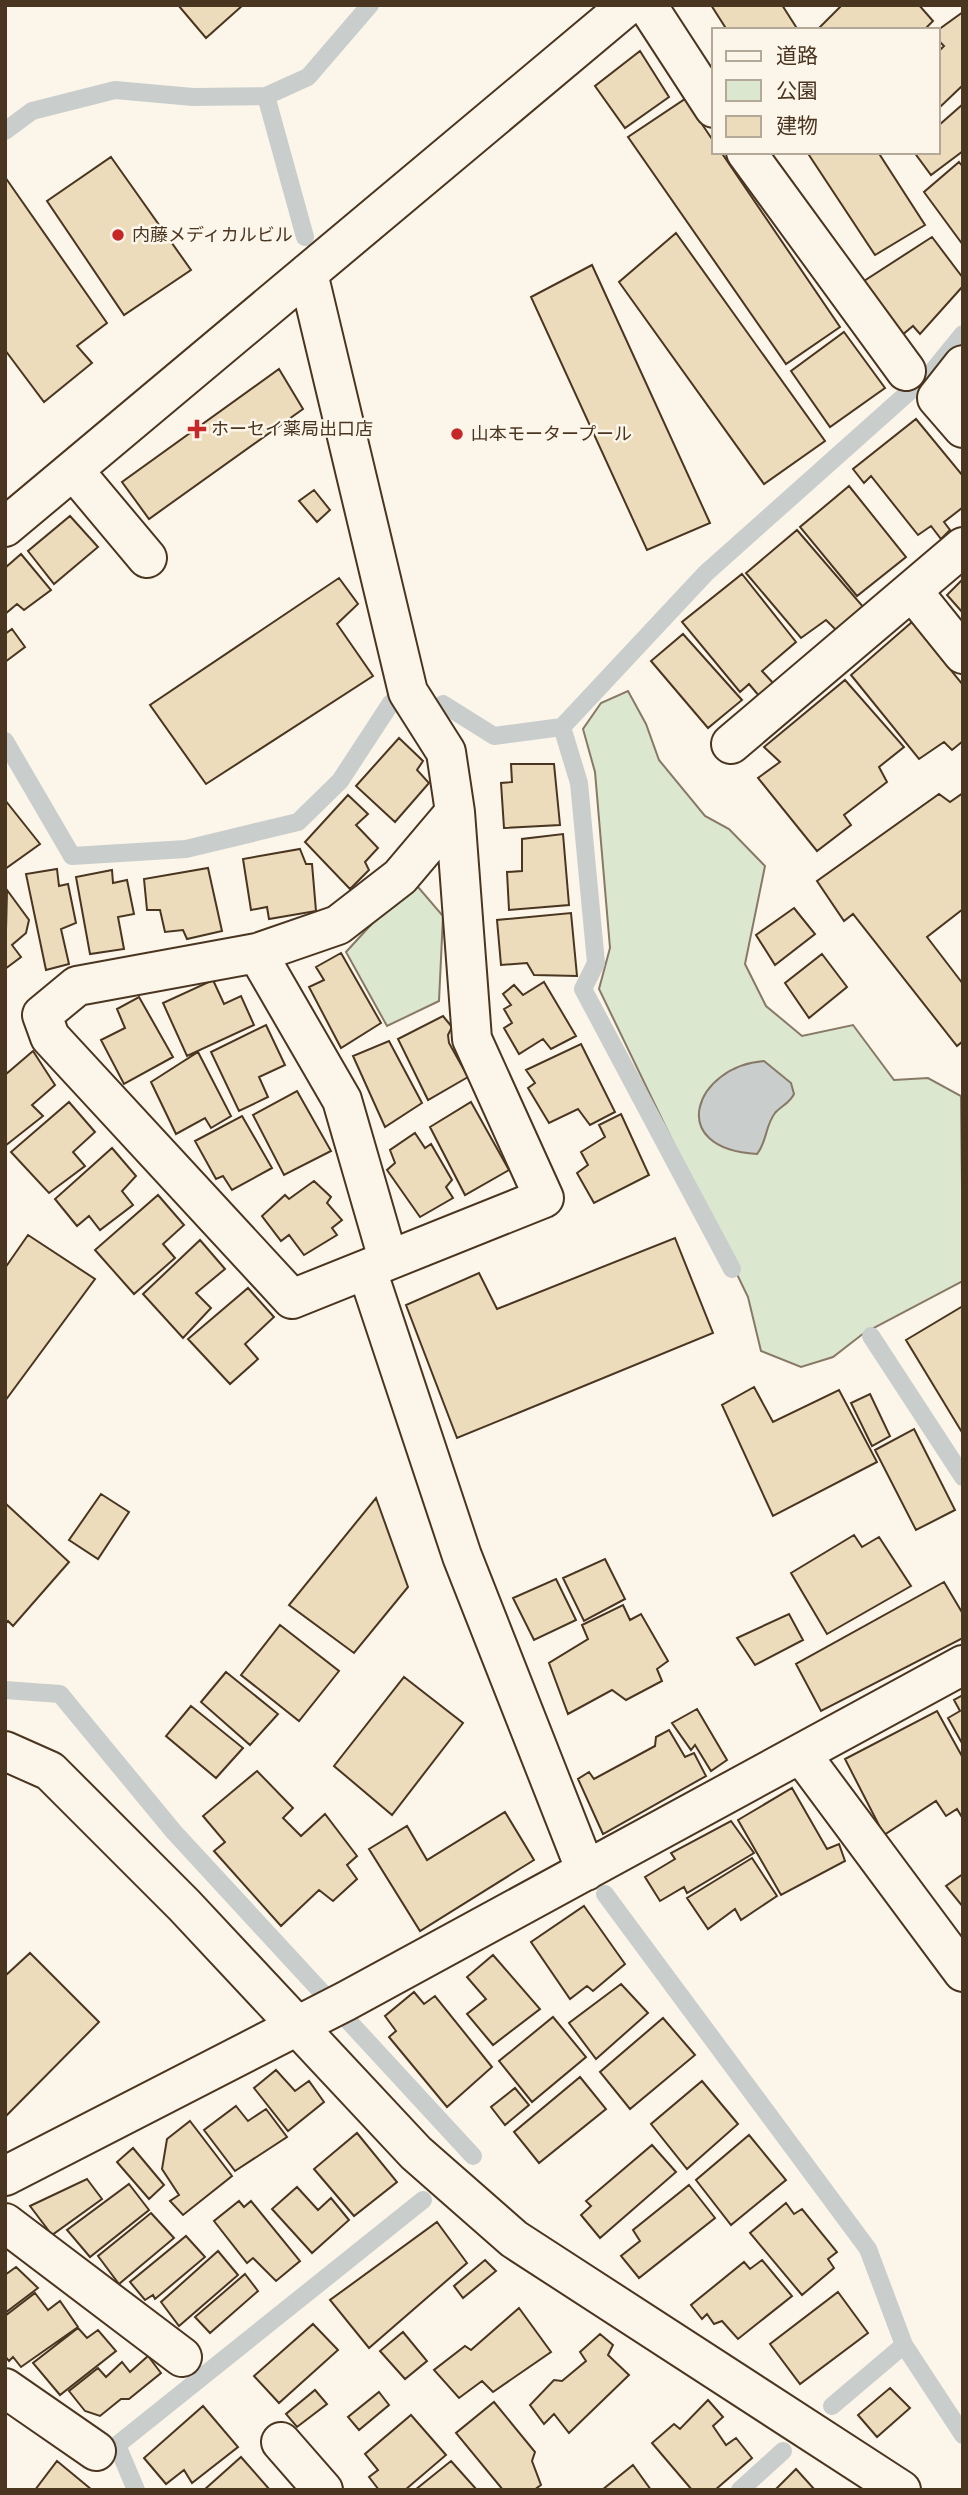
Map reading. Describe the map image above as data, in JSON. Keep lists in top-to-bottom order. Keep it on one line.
{"places":{"other":["内藤メディカルビル","山本モータープール"],"health":["ホーセイ薬局出口店"]},"legend":["道路","公園","建物"]}
